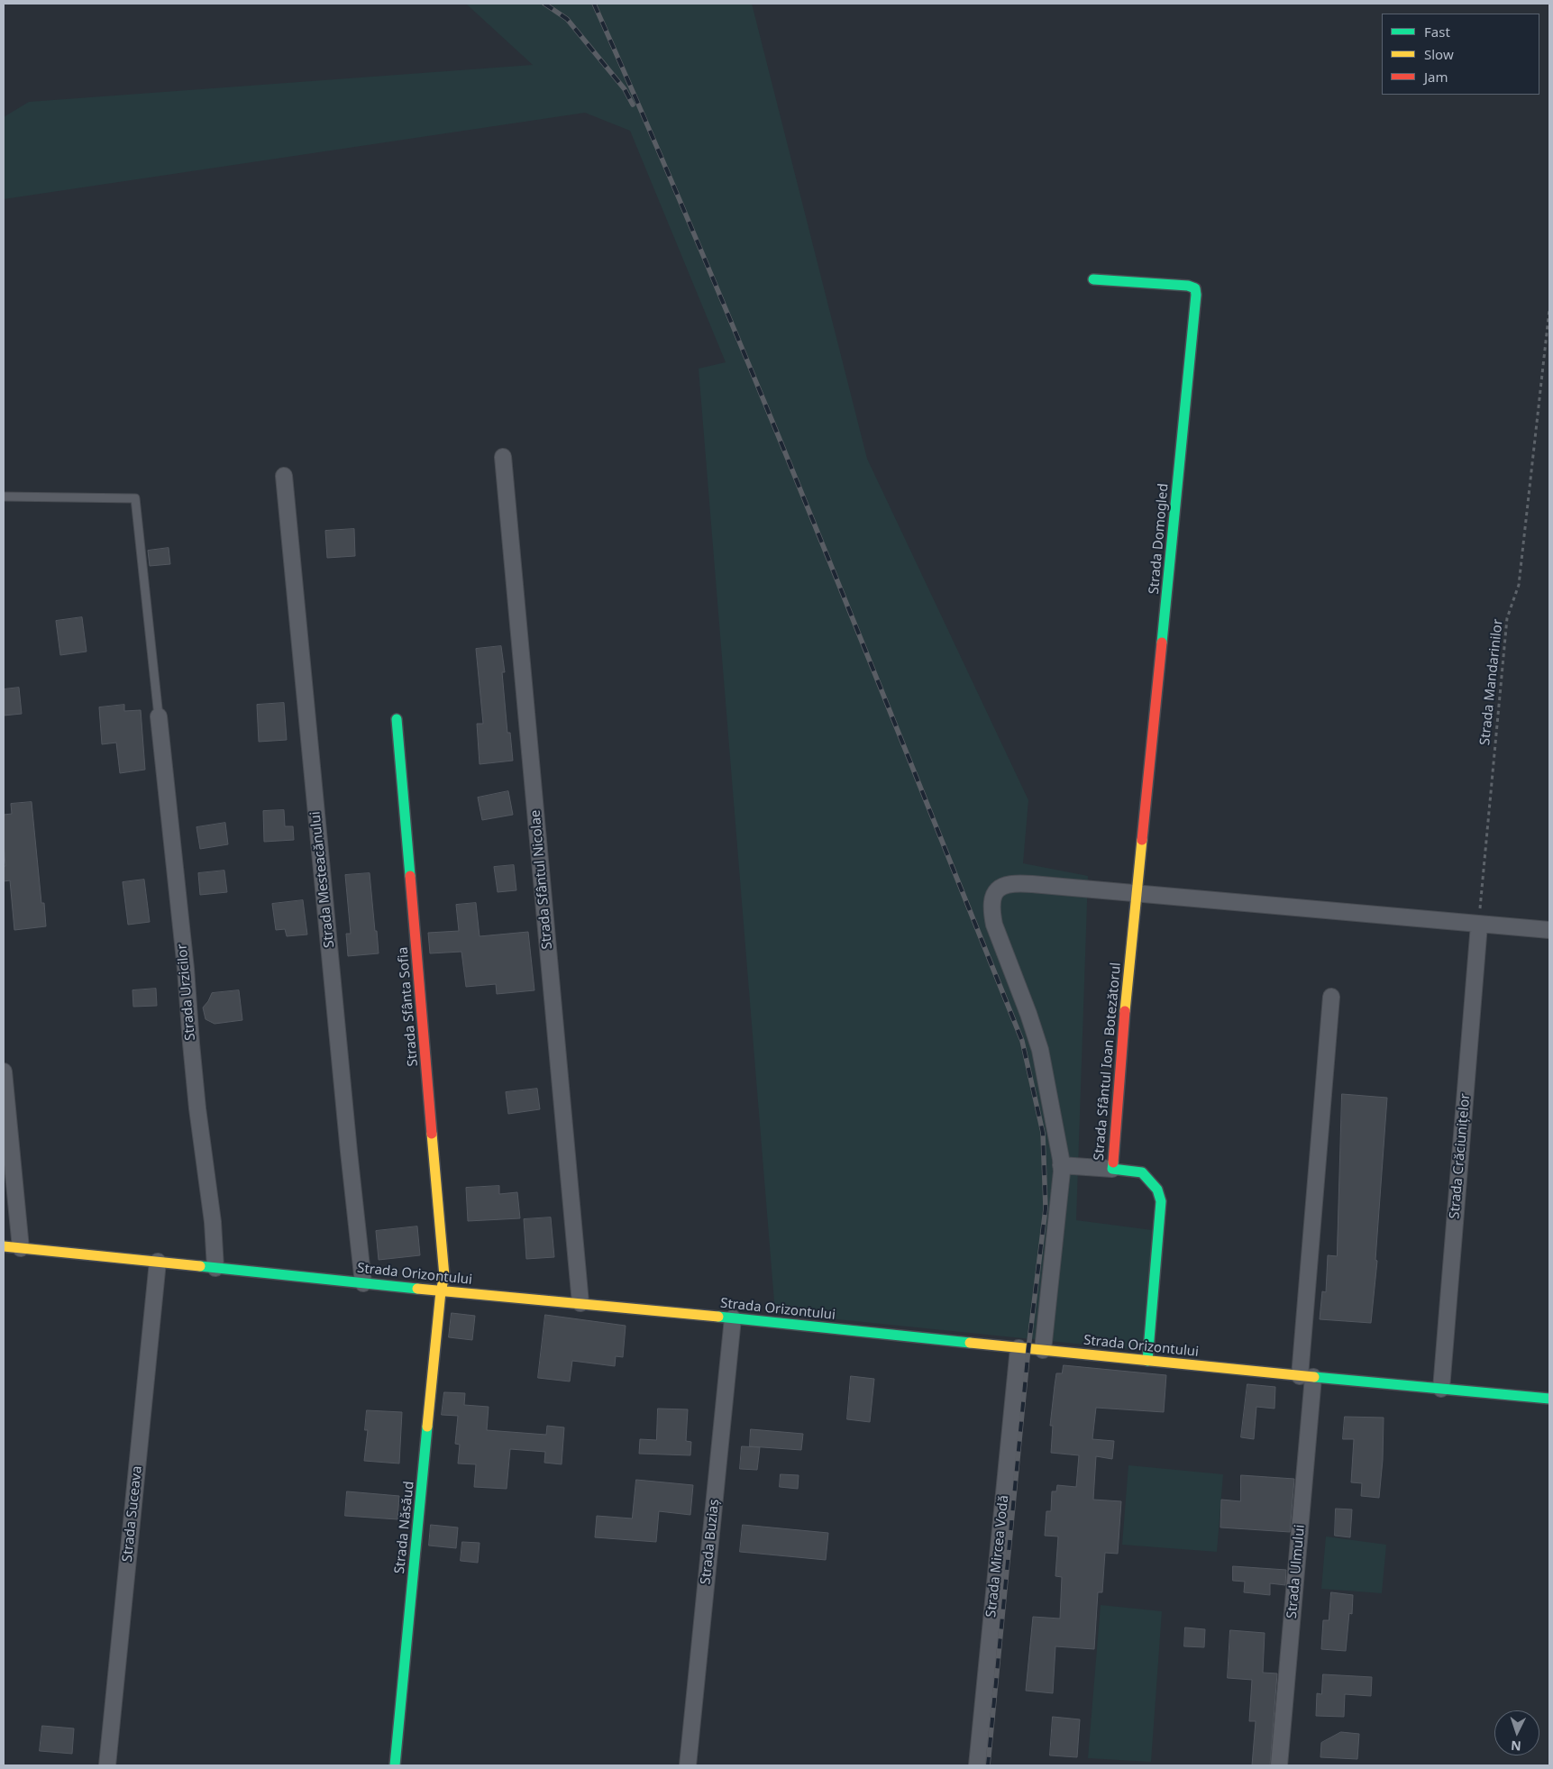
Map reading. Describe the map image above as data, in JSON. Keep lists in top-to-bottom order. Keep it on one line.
{"streets":{"street":["Strada Domogled","Strada Mesteacănului","Strada Sfântul Nicolae","Strada Urzicilor","Strada Sfânta Sofia","Strada Sfântul Ioan Botezătorul","Strada Crăciunițelor","Strada Orizontului","Strada Suceava","Strada Năsăud","Strada Buziaș","Strada Mircea Vodă","Strada Ulmului"],"path":["Strada Mandarinilor"]},"crossings":[["Strada Domogled","Strada Sfântul Ioan Botezătorul"],["Strada Mandarinilor","Strada Crăciunițelor"],["Strada Mesteacănului","Strada Orizontului"],["Strada Sfântul Nicolae","Strada Orizontului"],["Strada Urzicilor","Strada Orizontului"],["Strada Sfânta Sofia","Strada Orizontului"],["Strada Sfânta Sofia","Strada Năsăud"],["Strada Sfântul Ioan Botezătorul","Strada Orizontului"],["Strada Crăciunițelor","Strada Orizontului"],["Strada Orizontului","Strada Suceava"],["Strada Orizontului","Strada Năsăud"],["Strada Orizontului","Strada Buziaș"],["Strada Orizontului","Strada Mircea Vodă"],["Strada Orizontului","Strada Ulmului"]],"legend":["Fast","Slow","Jam"],"north":"bottom"}
